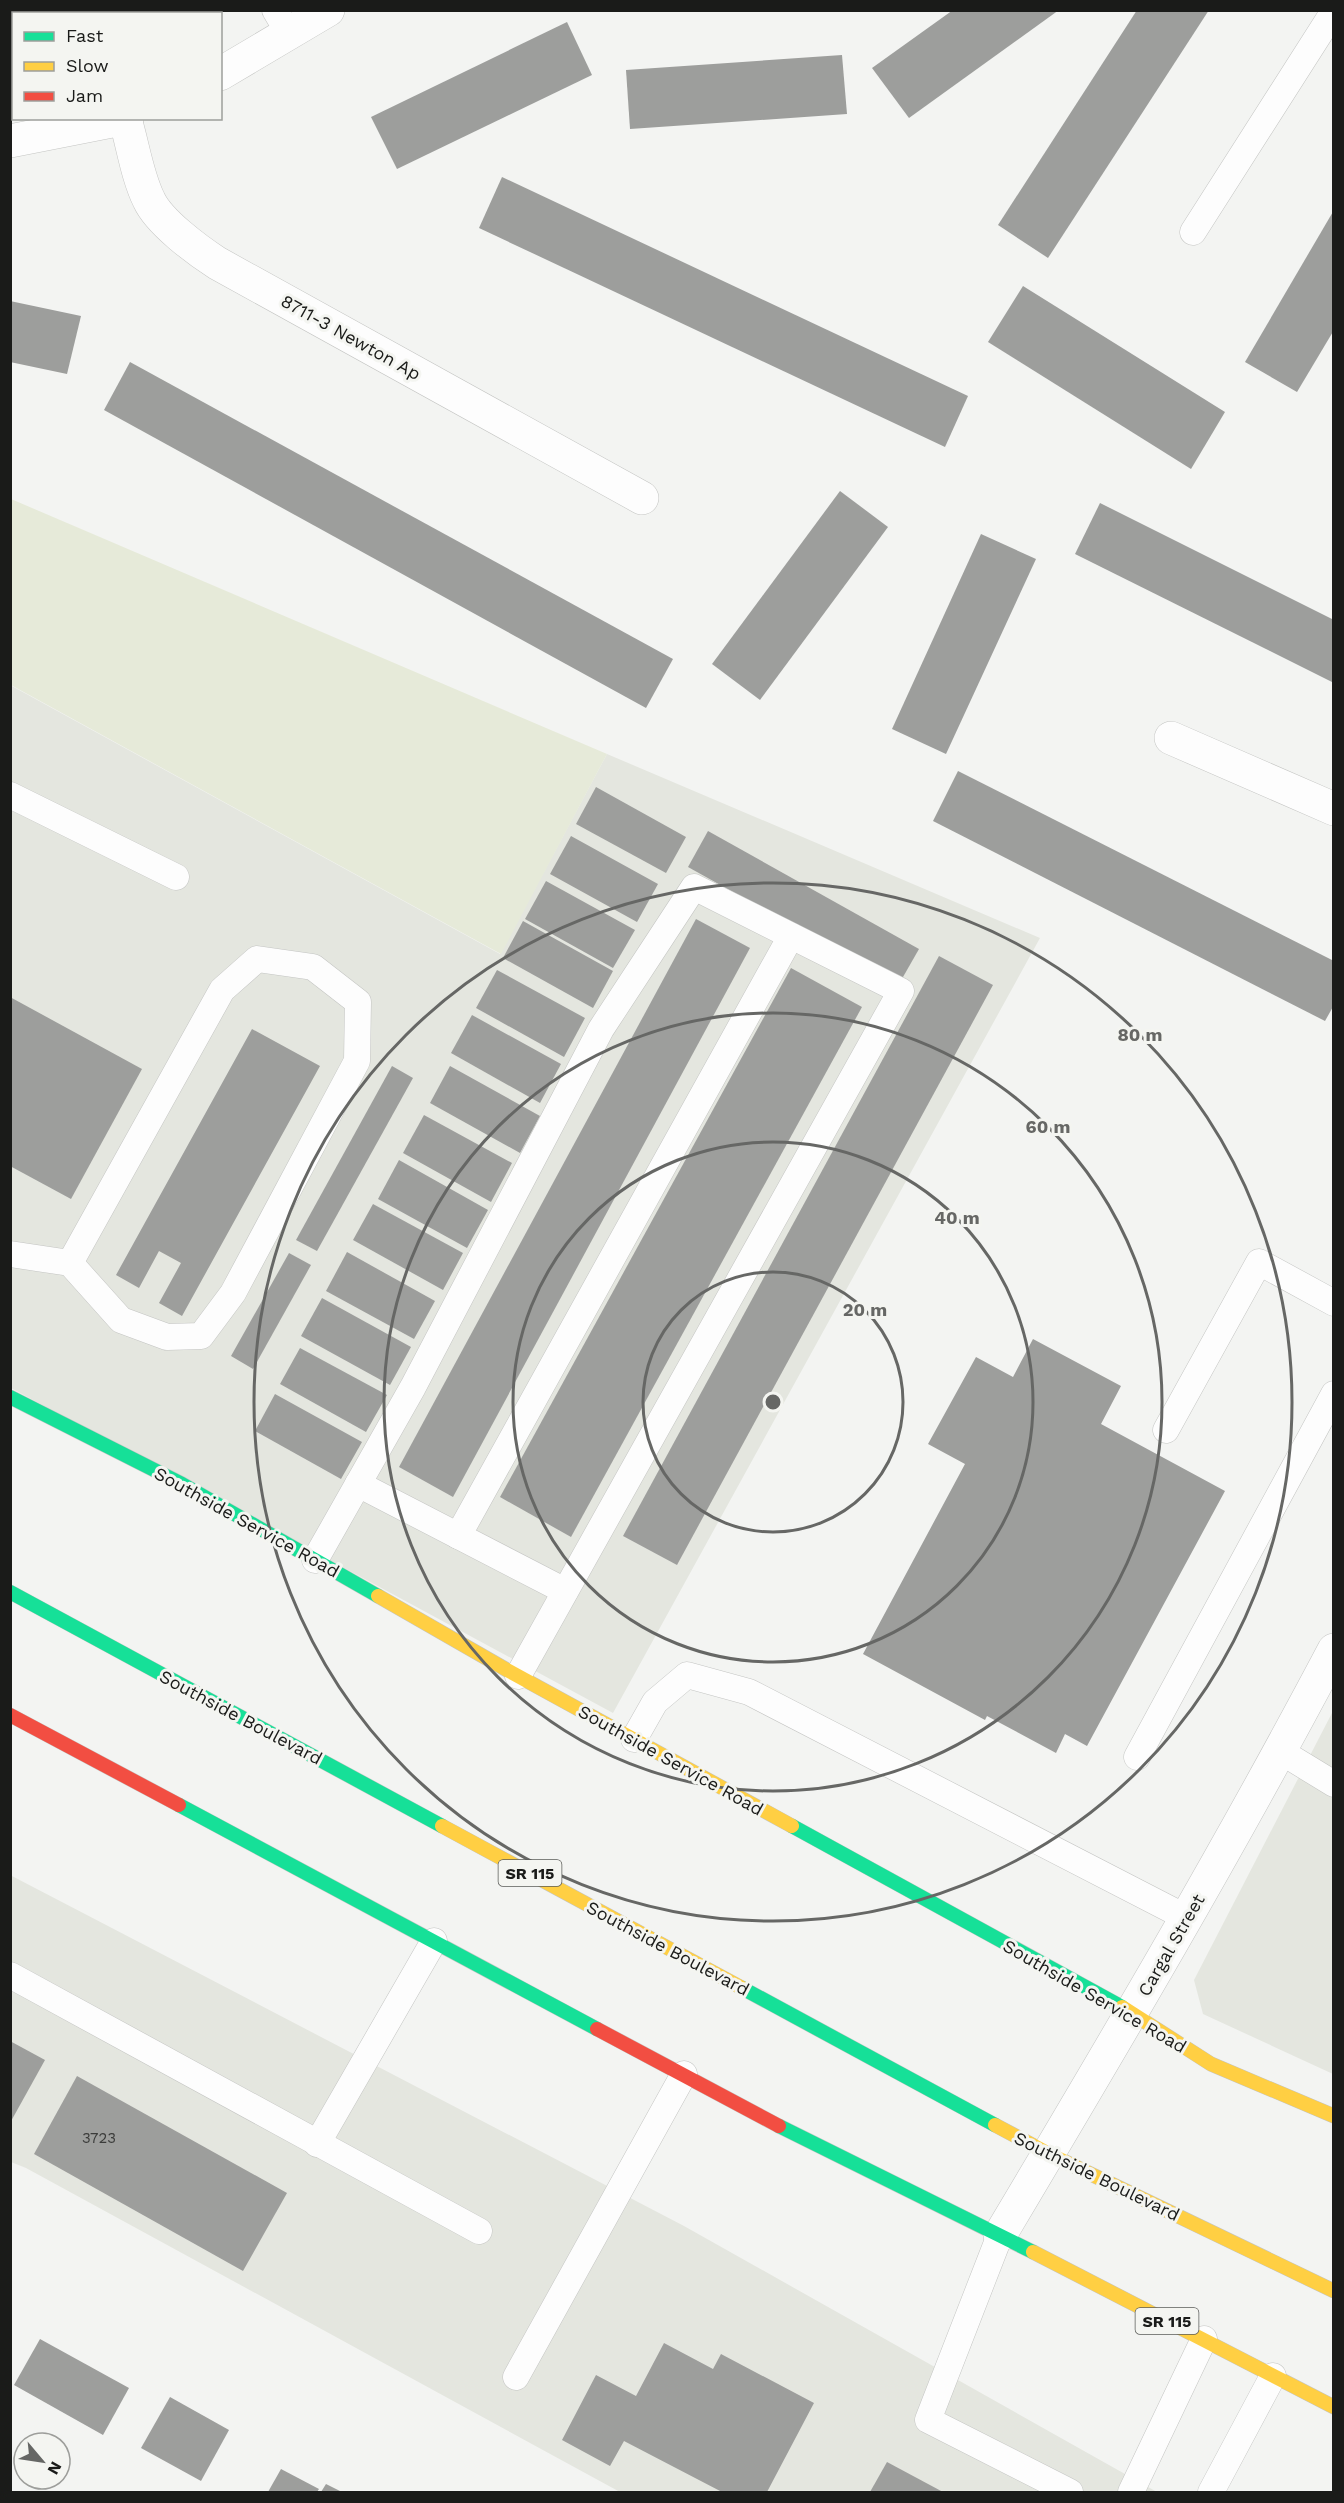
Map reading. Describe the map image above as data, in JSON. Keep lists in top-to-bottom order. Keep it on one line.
{"streets":{"main road":["Southside Service Road","Southside Boulevard","SR 115"],"street":["8711-3 Newton Ap","Cargal Street"]},"crossings":[["Southside Service Road","Cargal Street"],["Southside Boulevard","Cargal Street"],["SR 115","Cargal Street"]],"house_numbers":["3723"],"legend":["Fast","Slow","Jam"],"north":"bottom right","rings":["80 m","60 m","40 m","20 m"]}
